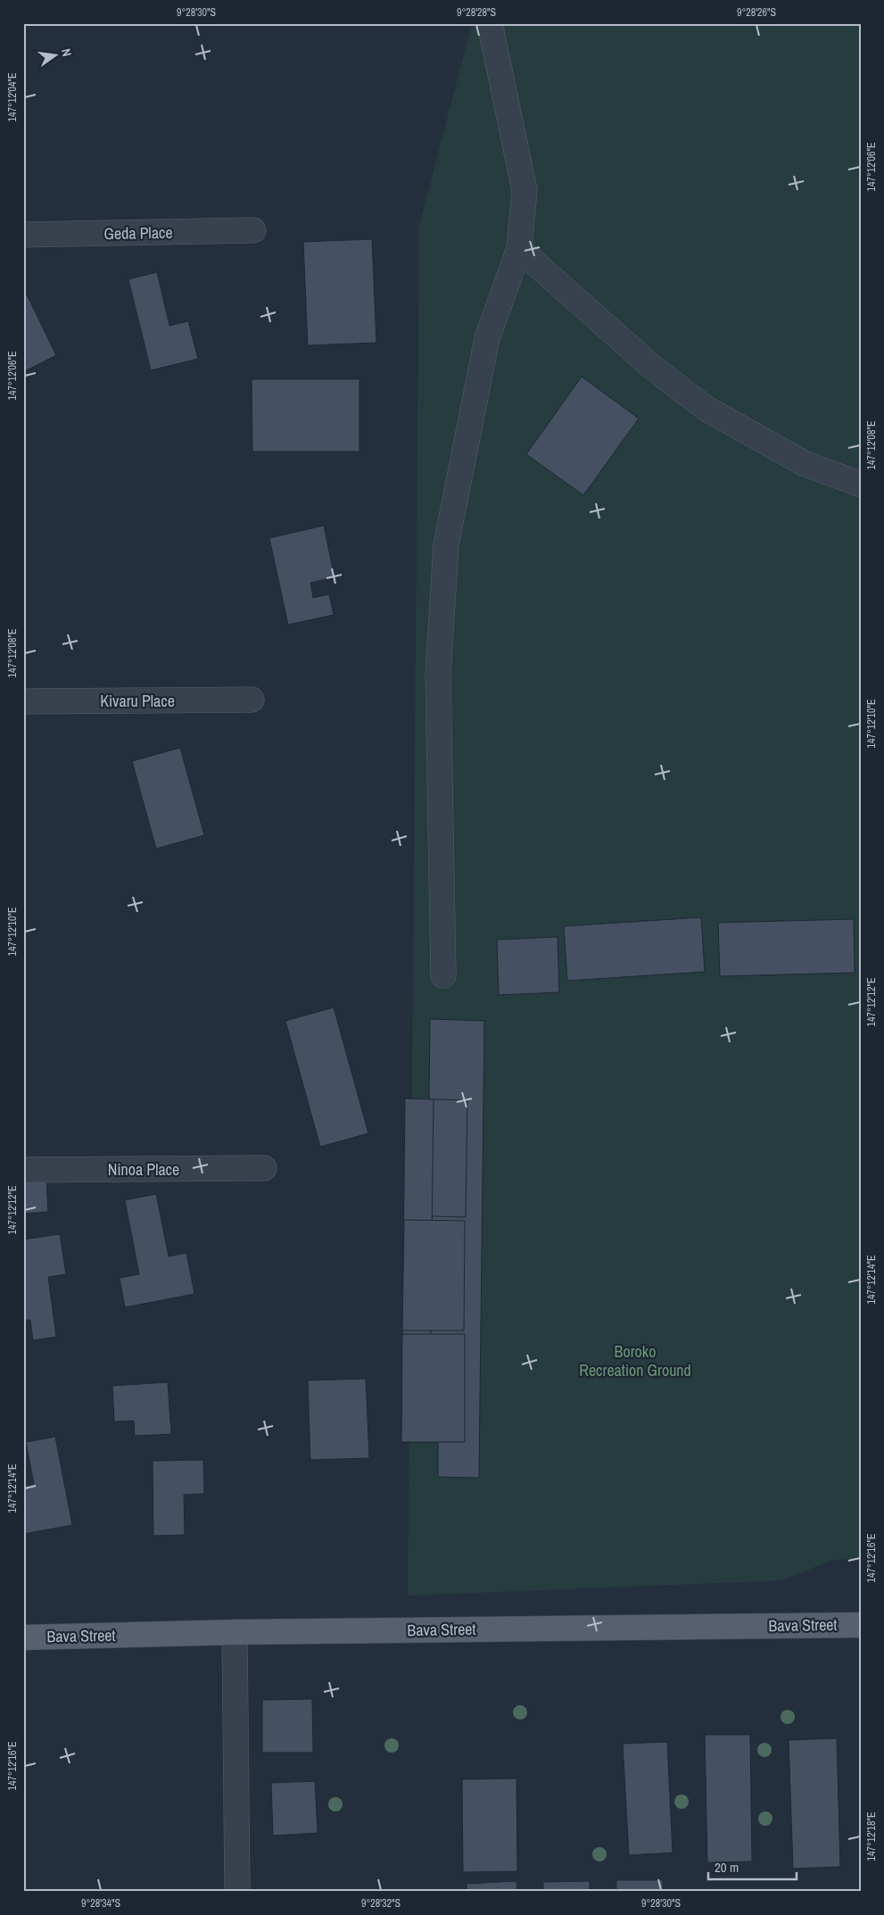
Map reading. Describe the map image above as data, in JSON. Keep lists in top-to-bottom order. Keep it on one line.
{"streets":{"main road":["Bava Street"],"street":["Geda Place","Kivaru Place","Ninoa Place"]},"parks":["Boroko Recreation Ground"],"scale_bar":"20 m","north":"right","coordinates":["9°28'30\"S","9°28'28\"S","9°28'26\"S","147°12'04\"E","147°12'06\"E","147°12'08\"E","147°12'10\"E","147°12'12\"E","147°12'14\"E","147°12'16\"E","147°12'18\"E","9°28'34\"S","9°28'32\"S"]}
